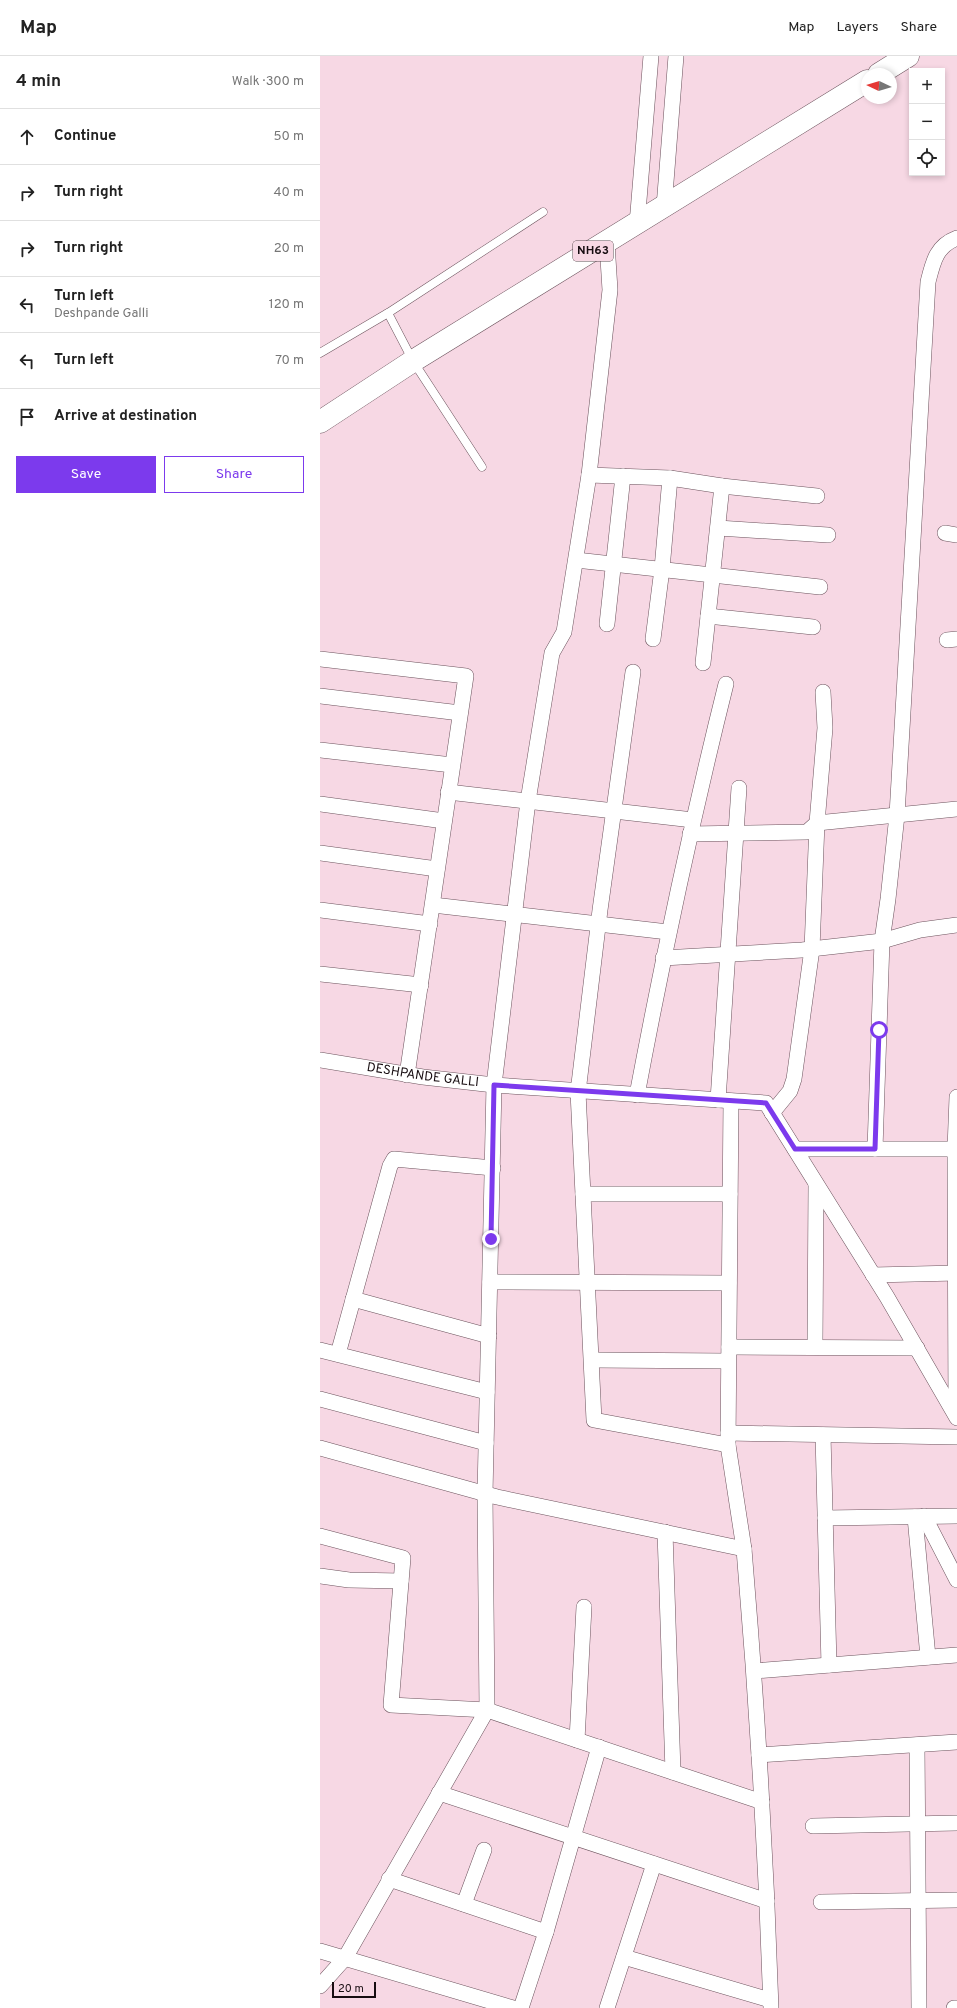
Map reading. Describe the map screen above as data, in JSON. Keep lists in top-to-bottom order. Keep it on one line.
{"streets":{"highway":["NH63"],"street":["DESHPANDE GALLI"]},"scale_bar":"20 m","north":"left","page":{"header":"Map","nav":["Map","Layers","Share"],"heading":["4 min","Walk · 300 m"],"map_buttons":["+","−"],"list":[["Continue","50 m"],["Turn right","40 m"],["Turn right","20 m"],["Turn left","Deshpande Galli","120 m"],["Turn left","70 m"],"Arrive at destination"],"buttons":["Save","Share"],"scale":"20 m"}}
